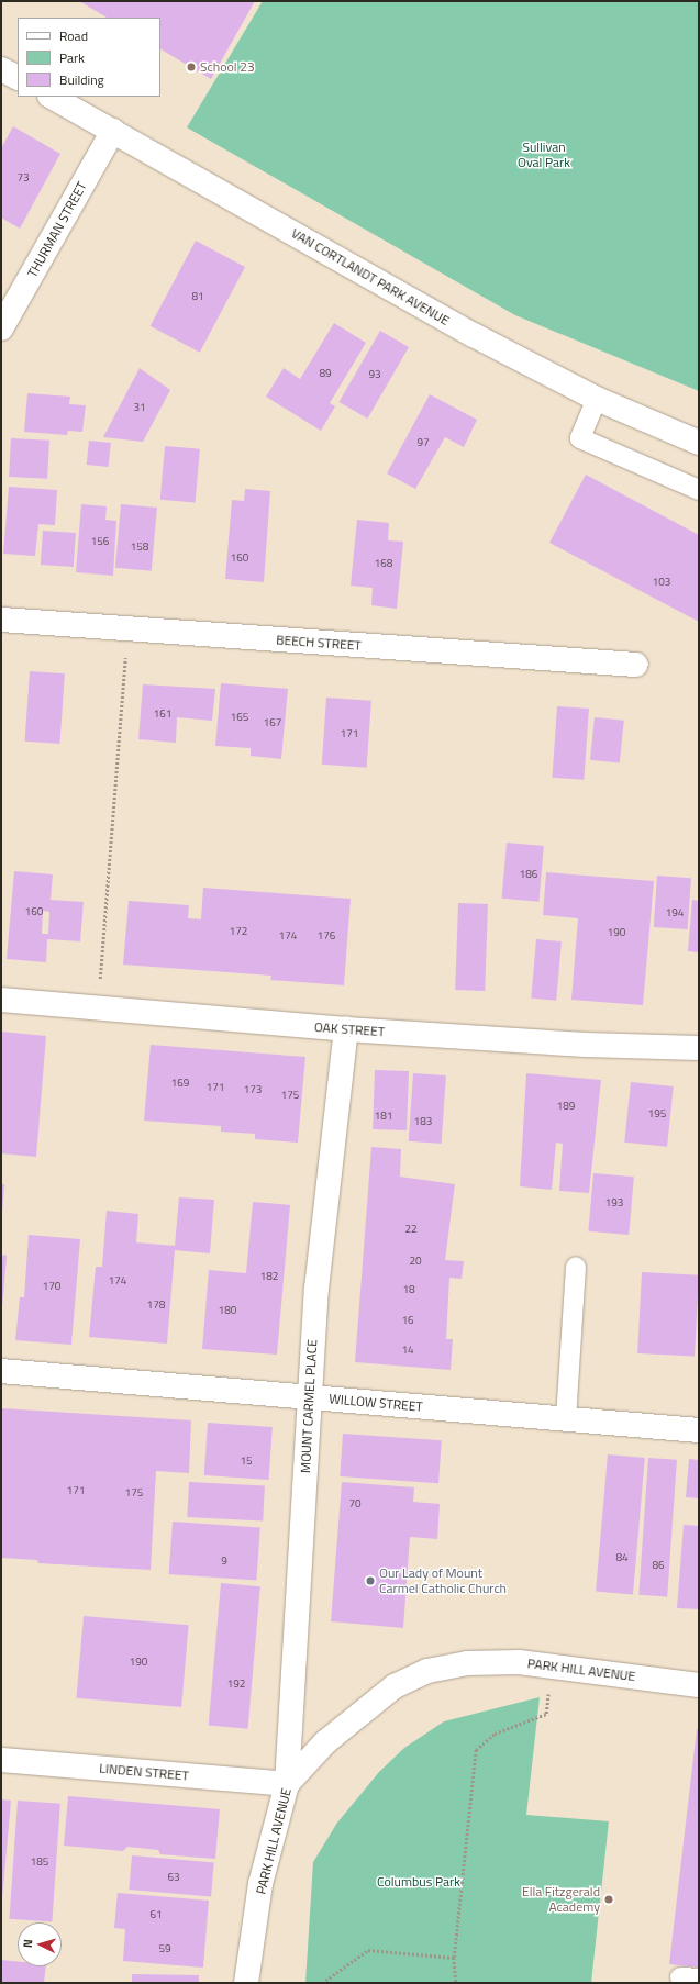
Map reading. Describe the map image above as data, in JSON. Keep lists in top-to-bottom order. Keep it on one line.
{"streets":{"street":["THURMAN STREET","VAN CORTLANDT PARK AVENUE","BEECH STREET","OAK STREET","WILLOW STREET","MOUNT CARMEL PLACE","PARK HILL AVENUE","LINDEN STREET"]},"crossings":[["THURMAN STREET","VAN CORTLANDT PARK AVENUE"],["OAK STREET","MOUNT CARMEL PLACE"],["WILLOW STREET","MOUNT CARMEL PLACE"],["MOUNT CARMEL PLACE","PARK HILL AVENUE"],["MOUNT CARMEL PLACE","LINDEN STREET"],["PARK HILL AVENUE","LINDEN STREET"]],"parks":["Sullivan Oval Park","Columbus Park"],"places":["School 23","Our Lady of Mount Carmel Catholic Church","Ella Fitzgerald Academy"],"house_numbers":["73","81","89","93","31","97","156","158","160","168","103","161","165","167","171","186","160","194","172","190","174","176","169","171","173","175","189","195","181","183","193","22","20","182","174","170","18","178","180","16","14","15","171","175","70","84","9","86","190","192","185","63","61","59"],"legend":["Road","Park","Building"],"north":"left"}
